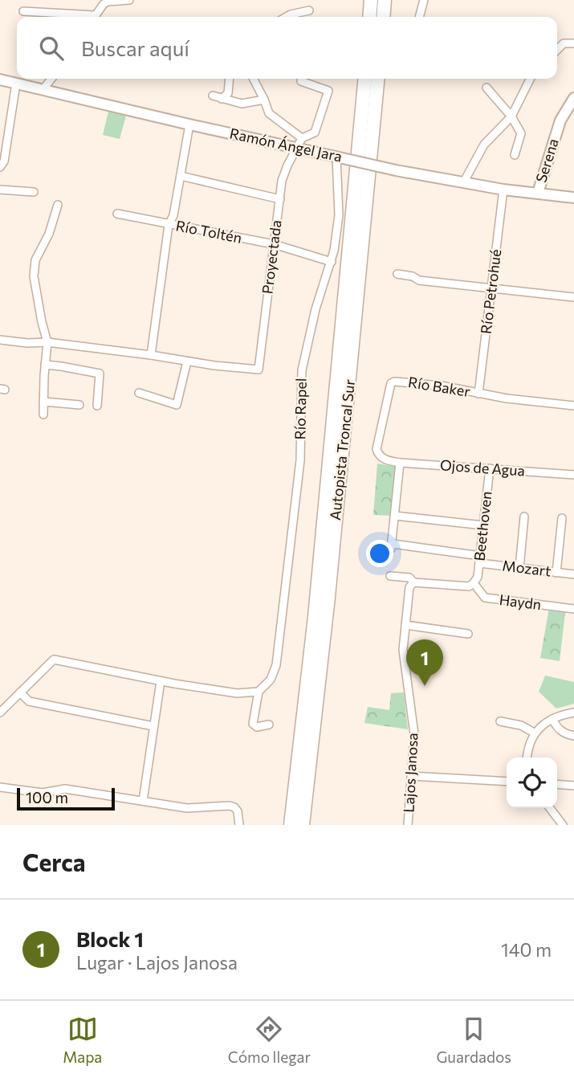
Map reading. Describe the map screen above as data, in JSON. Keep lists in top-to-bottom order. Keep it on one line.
{"streets":{"highway":["Autopista Troncal Sur"],"main road":["Ramón Ángel Jara","Serena"],"street":["Río Toltén","Proyectada","Río Petrohué","Río Baker","Río Rapel","Ojos de Agua","Beethoven","Mozart","Haydn","Lajos Janosa"]},"crossings":[["Ramón Ángel Jara","Serena"],["Ramón Ángel Jara","Proyectada"],["Ramón Ángel Jara","Río Petrohué"],["Ramón Ángel Jara","Río Rapel"],["Río Toltén","Proyectada"],["Río Toltén","Río Rapel"],["Río Petrohué","Río Baker"],["Río Baker","Ojos de Agua"],["Ojos de Agua","Beethoven"],["Beethoven","Mozart"],["Beethoven","Haydn"]],"scale_bar":"100 m","page":{"search":"Buscar aquí","pins":"1","scale":"100 m","heading":"Cerca","list":[{"mark":"1","name":"Block 1","note":"Lugar · Lajos Janosa","value":"140 m"}],"nav":["Mapa","Cómo llegar","Guardados"]}}
